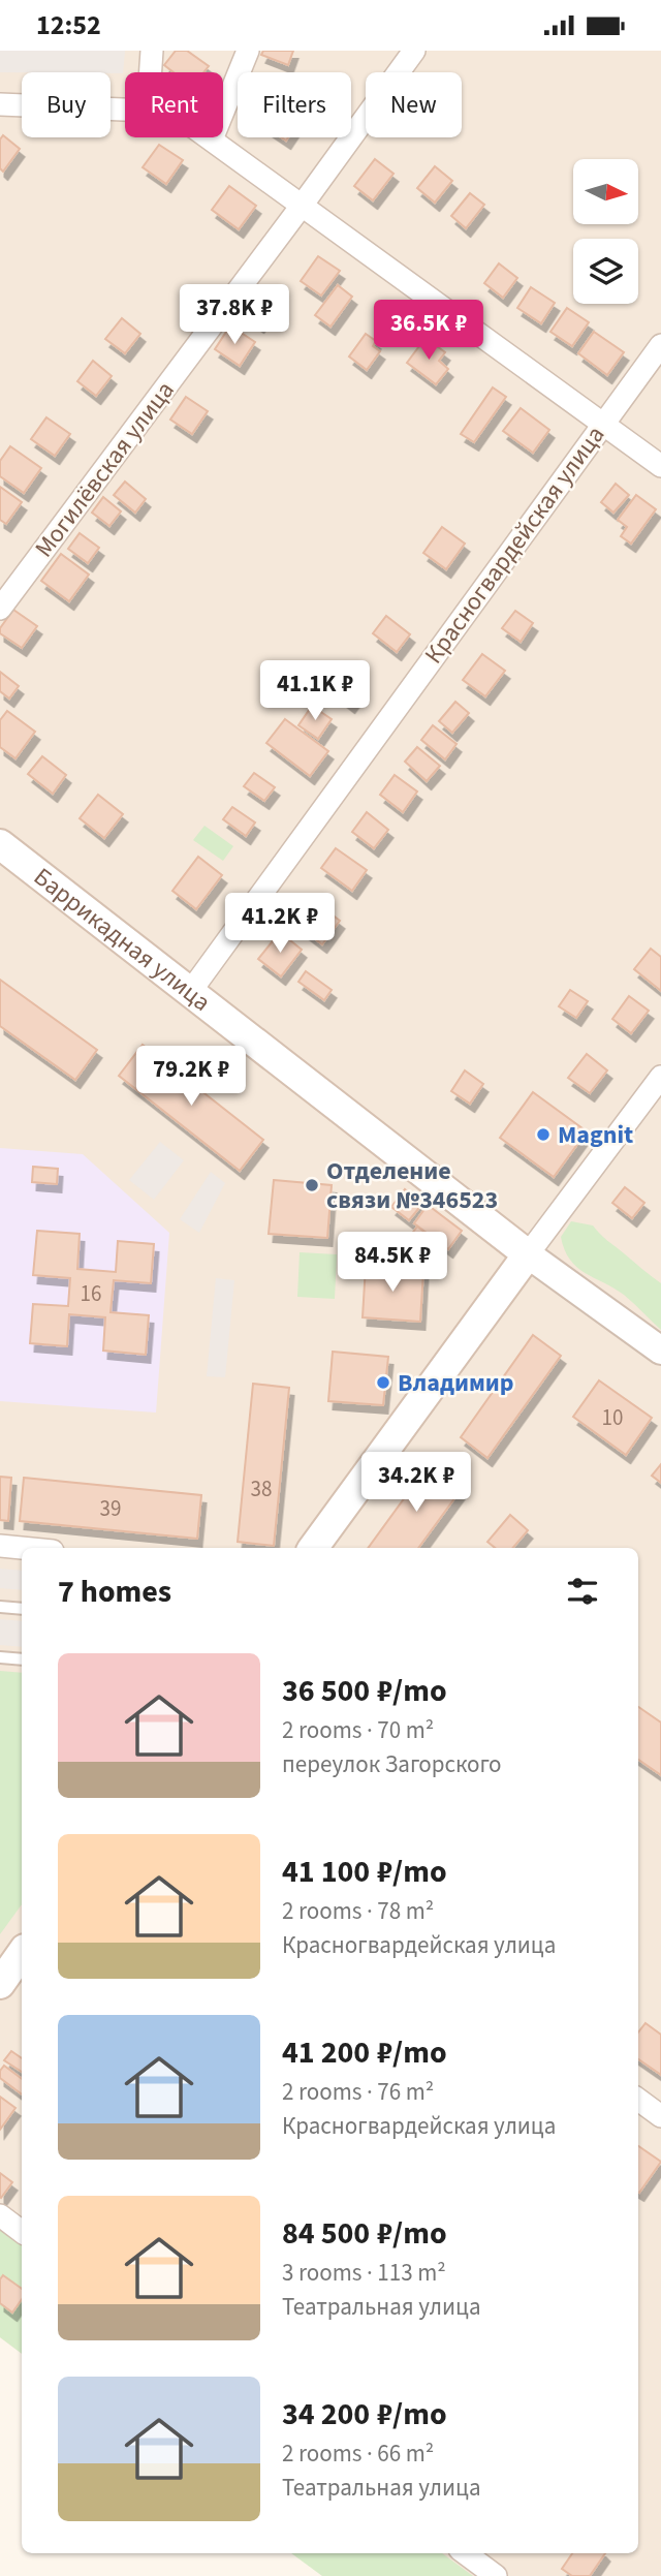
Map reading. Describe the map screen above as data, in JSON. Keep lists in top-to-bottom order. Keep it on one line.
{"streets":{"main road":["Баррикадная улица"],"street":["Могилёвская улица","Красногвардейская улица"]},"crossings":[["Красногвардейская улица","Баррикадная улица"]],"places":["Magnit","Отделение связи №346523","Владимир"],"house_numbers":["16","10","38","39"],"north":"right","page":{"status":"12:52","chip":["Buy","Rent","Filters","New"],"price":["37.8K ₽","36.5K ₽","41.1K ₽","41.2K ₽","79.2K ₽","84.5K ₽","34.2K ₽"],"heading":"7 homes","list":[{"name":"36 500 ₽/mo","note":"2 rooms · 70 m² · переулок Загорского"},{"name":"41 100 ₽/mo","note":"2 rooms · 78 m² · Красногвардейская улица"},{"name":"41 200 ₽/mo","note":"2 rooms · 76 m² · Красногвардейская улица"},{"name":"84 500 ₽/mo","note":"3 rooms · 113 m² · Театральная улица"},{"name":"34 200 ₽/mo","note":"2 rooms · 66 m² · Театральная улица"}]}}
